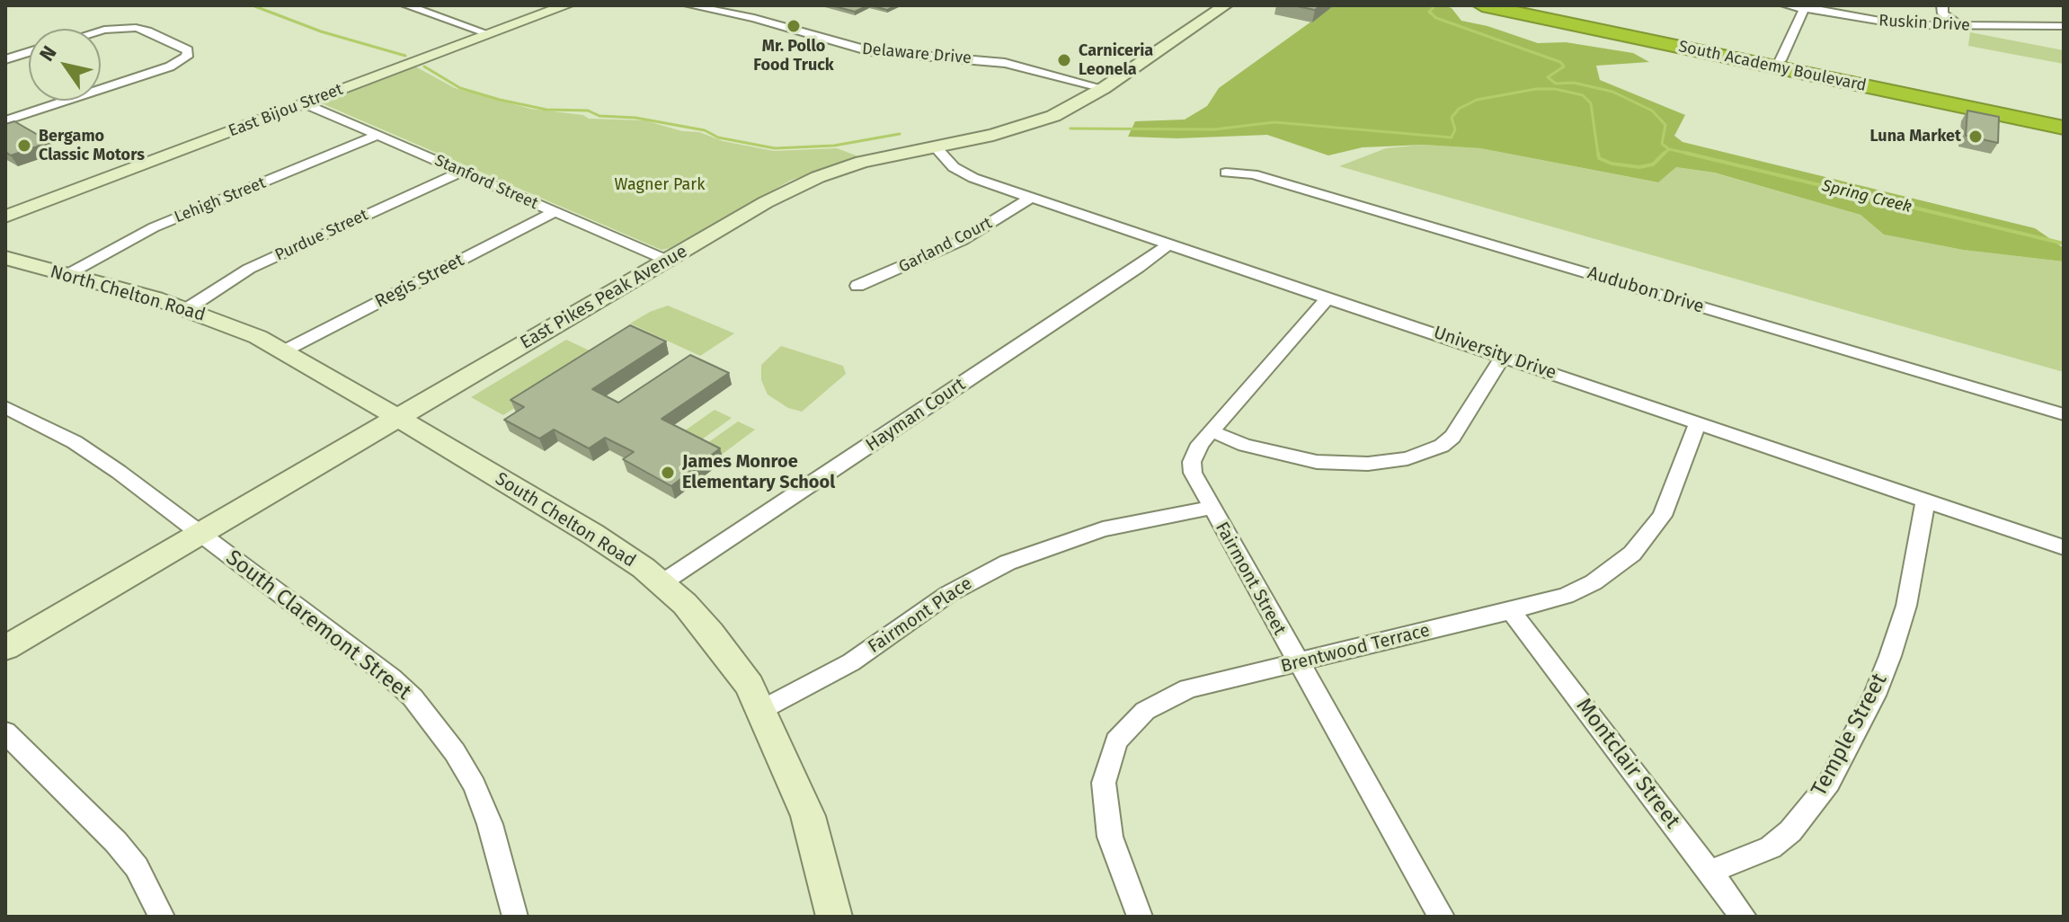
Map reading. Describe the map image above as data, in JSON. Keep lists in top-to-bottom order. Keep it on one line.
{"streets":{"highway":["South Academy Boulevard"],"main road":["East Bijou Street","North Chelton Road","East Pikes Peak Avenue","South Chelton Road"],"street":["Ruskin Drive","Delaware Drive","Stanford Street","Lehigh Street","Purdue Street","Garland Court","Regis Street","Audubon Drive","University Drive","Hayman Court","Fairmont Street","Fairmont Place","South Claremont Street","Brentwood Terrace","Temple Street","Montclair Street"]},"crossings":[["Delaware Drive","East Pikes Peak Avenue"],["East Bijou Street","Stanford Street"],["Stanford Street","Lehigh Street"],["Stanford Street","Purdue Street"],["Stanford Street","Regis Street"],["Stanford Street","East Pikes Peak Avenue"],["Lehigh Street","North Chelton Road"],["Purdue Street","North Chelton Road"],["Garland Court","University Drive"],["Regis Street","North Chelton Road"],["North Chelton Road","East Pikes Peak Avenue"],["North Chelton Road","South Chelton Road"],["East Pikes Peak Avenue","University Drive"],["East Pikes Peak Avenue","South Chelton Road"],["East Pikes Peak Avenue","South Claremont Street"],["University Drive","Hayman Court"],["University Drive","Fairmont Street"],["University Drive","Brentwood Terrace"],["University Drive","Temple Street"],["Hayman Court","South Chelton Road"],["South Chelton Road","Fairmont Place"],["Fairmont Street","Fairmont Place"],["Fairmont Street","Brentwood Terrace"],["Brentwood Terrace","Montclair Street"],["Temple Street","Montclair Street"]],"water":["Spring Creek"],"parks":["Wagner Park"],"places":["Mr. Pollo Food Truck","Carniceria Leonela","Luna Market","Bergamo Classic Motors","James Monroe Elementary School"],"north":"top left"}
